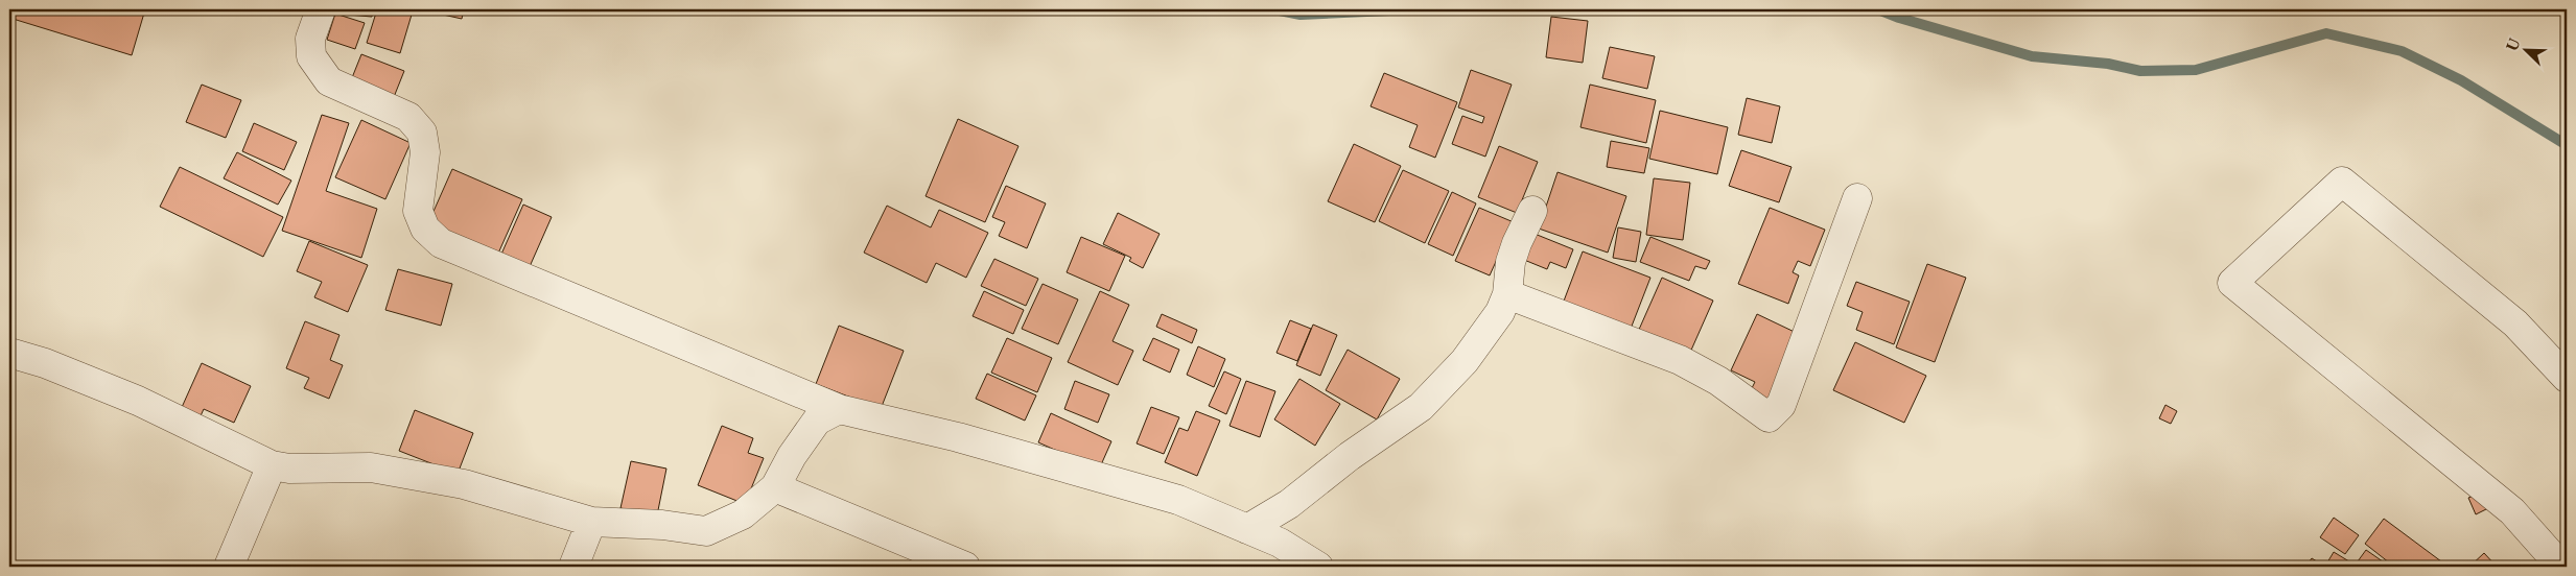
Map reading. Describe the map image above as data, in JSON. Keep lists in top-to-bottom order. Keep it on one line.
{"north":"top left"}
